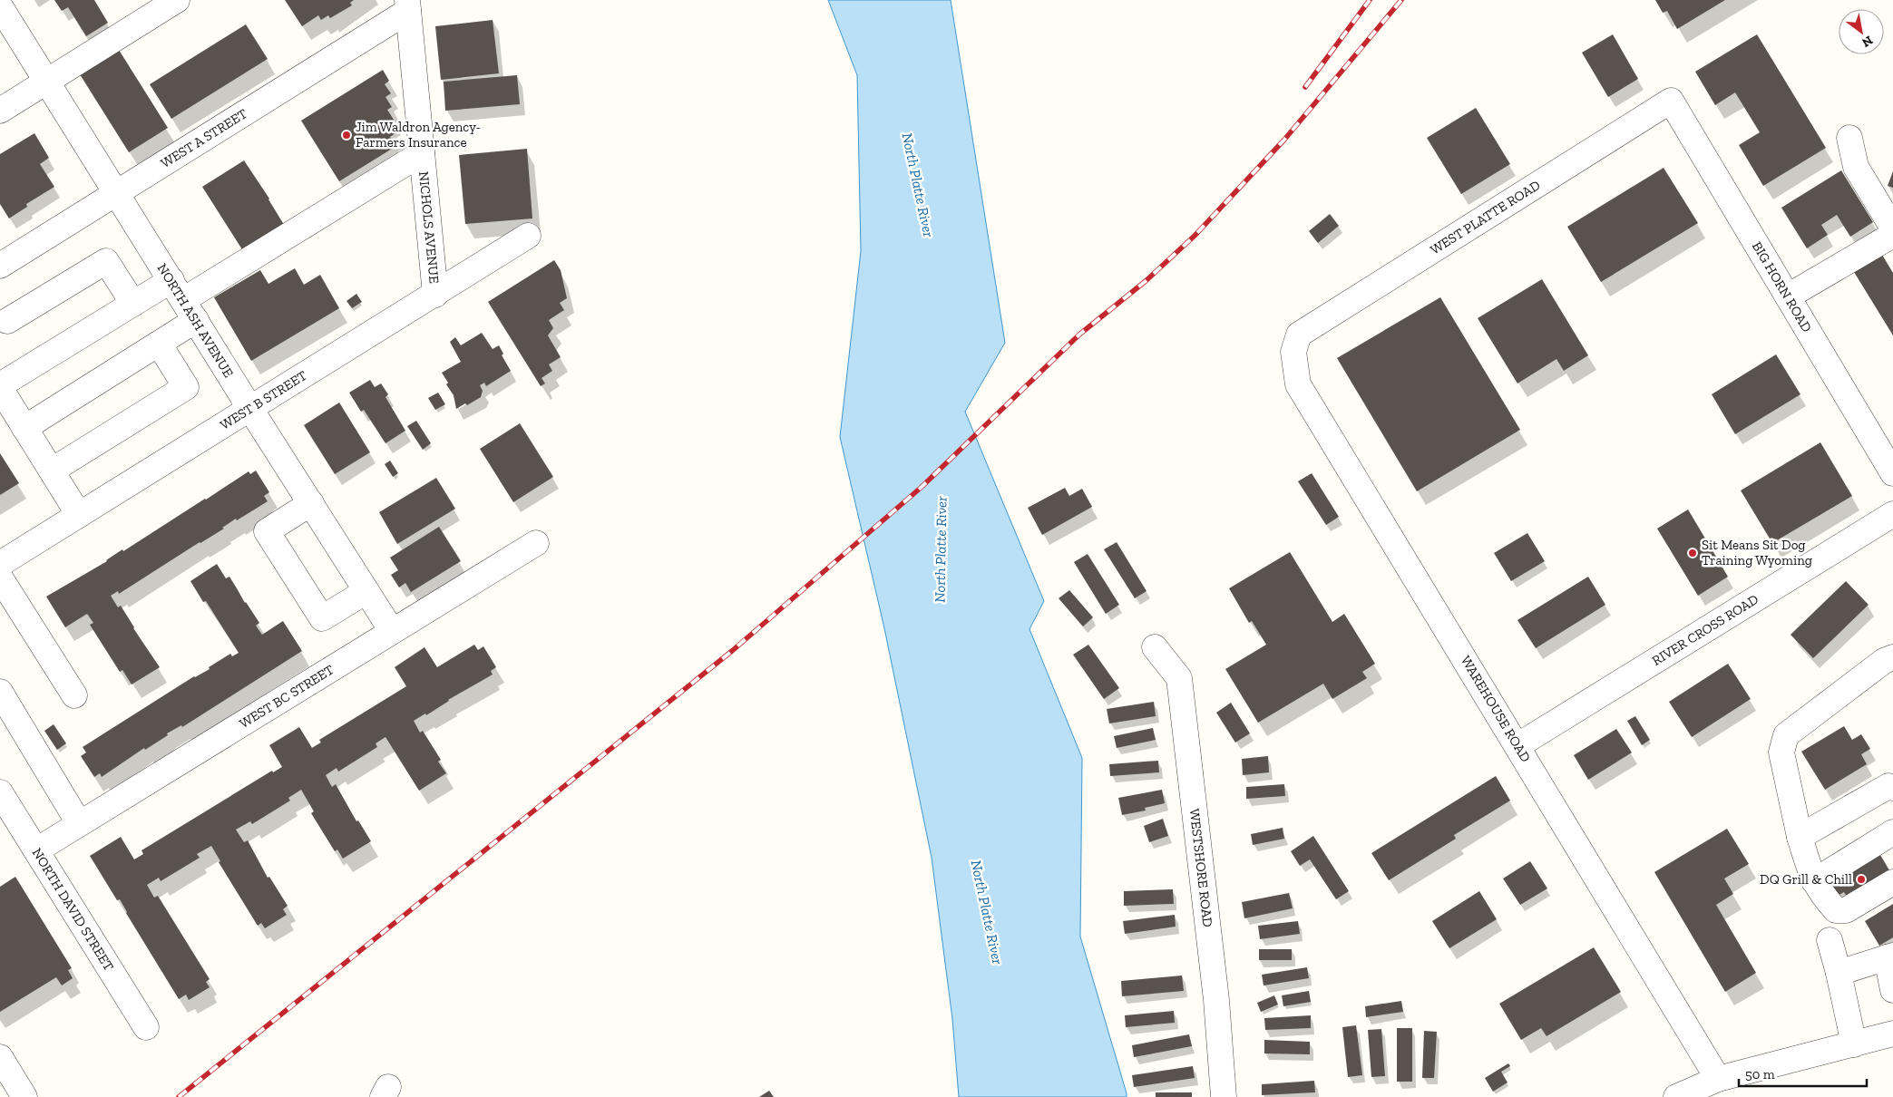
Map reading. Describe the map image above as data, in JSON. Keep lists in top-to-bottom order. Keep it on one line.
{"streets":{"street":["WEST A STREET","WEST PLATTE ROAD","NICHOLS AVENUE","BIG HORN ROAD","NORTH ASH AVENUE","WEST B STREET","RIVER CROSS ROAD","WEST BC STREET","WAREHOUSE ROAD","WESTSHORE ROAD","NORTH DAVID STREET"]},"crossings":[["WEST A STREET","NICHOLS AVENUE"],["WEST A STREET","NORTH ASH AVENUE"],["WEST PLATTE ROAD","BIG HORN ROAD"],["WEST PLATTE ROAD","WAREHOUSE ROAD"],["NICHOLS AVENUE","WEST B STREET"],["NORTH ASH AVENUE","WEST B STREET"],["NORTH ASH AVENUE","WEST BC STREET"],["RIVER CROSS ROAD","WAREHOUSE ROAD"],["WEST BC STREET","NORTH DAVID STREET"]],"water":["North Platte River"],"places":["Jim Waldron Agency- Farmers Insurance","Sit Means Sit Dog Training Wyoming","DQ Grill & Chill"],"scale_bar":"50 m","north":"bottom right"}
